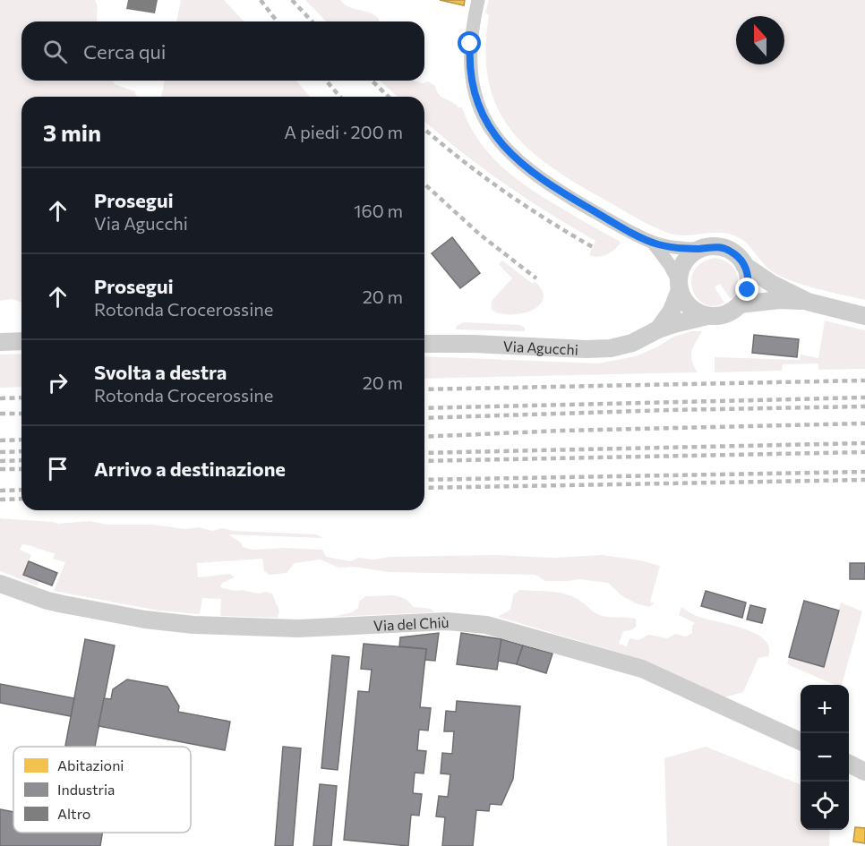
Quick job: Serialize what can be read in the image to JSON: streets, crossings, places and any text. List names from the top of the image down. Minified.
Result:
{"streets":{"street":["Via Agucchi","Via del Chiù"]},"legend":["Abitazioni","Industria","Altro"],"north":"top","page":{"search":"Cerca qui","heading":["3 min","A piedi · 200 m"],"list":[["Prosegui","Via Agucchi","160 m"],["Prosegui","Rotonda Crocerossine","20 m"],["Svolta a destra","Rotonda Crocerossine","20 m"],"Arrivo a destinazione"],"map_buttons":["+","−"]}}
